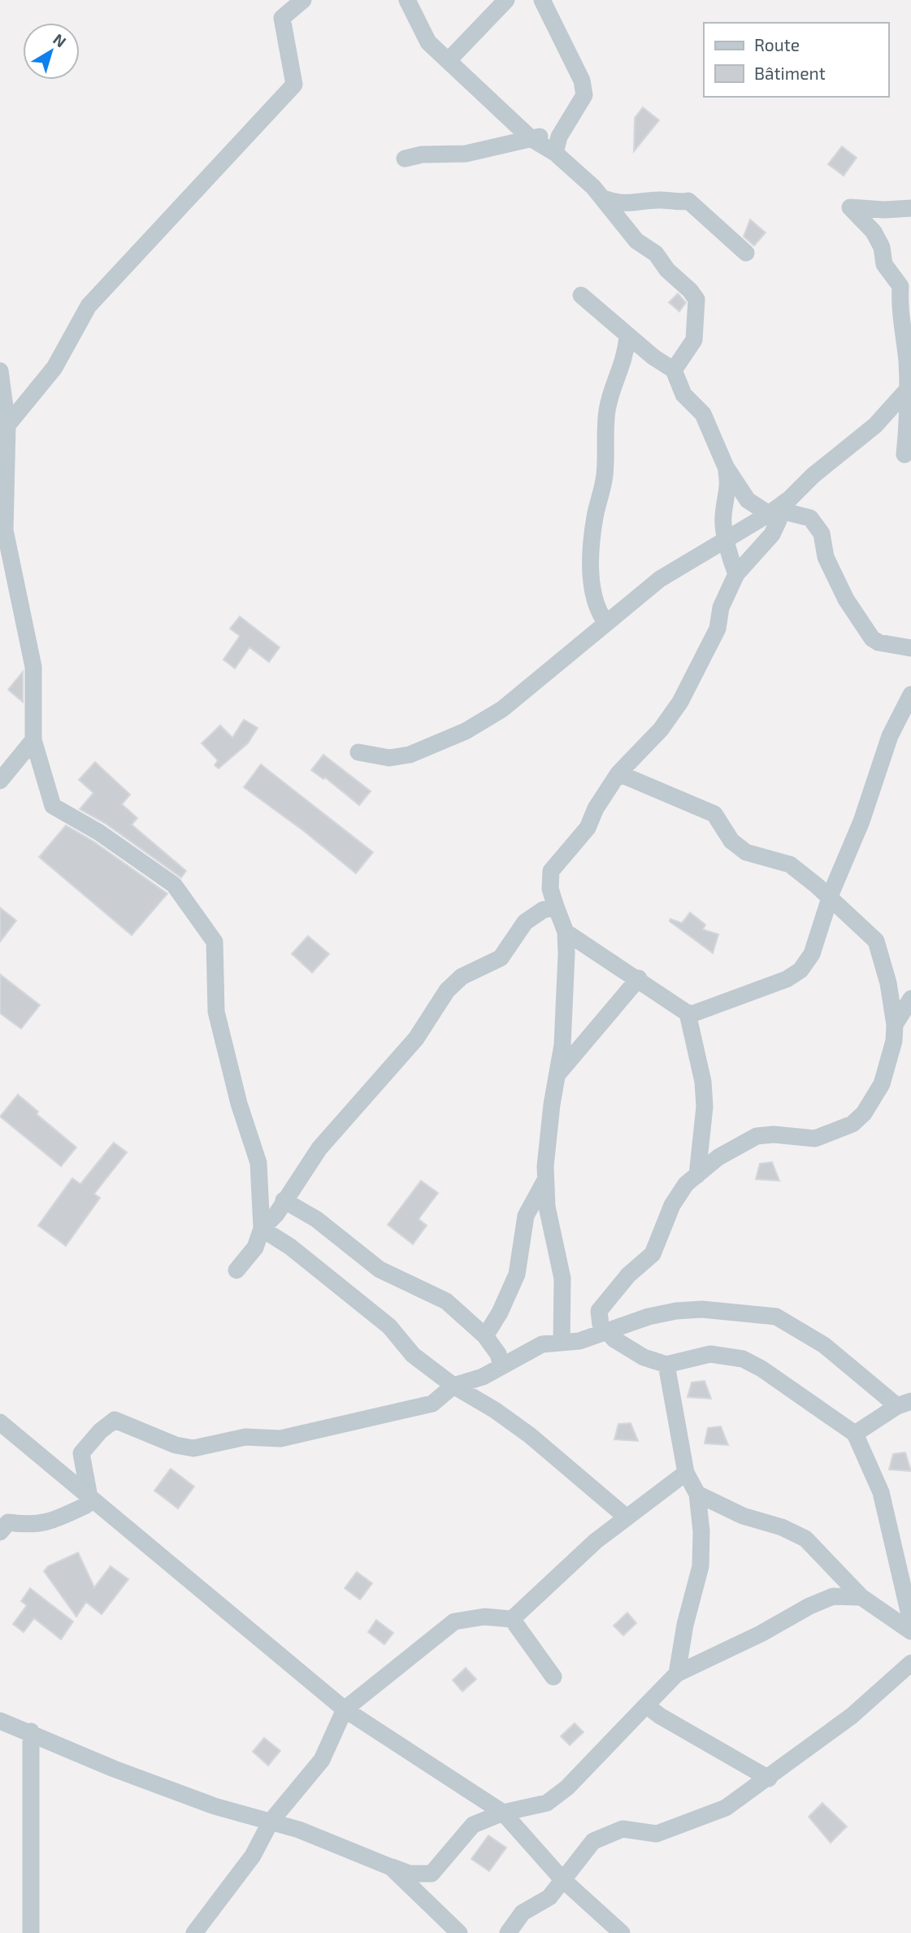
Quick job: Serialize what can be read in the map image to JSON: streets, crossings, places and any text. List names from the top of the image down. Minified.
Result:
{"legend":["Route","Bâtiment"],"north":"top right"}
